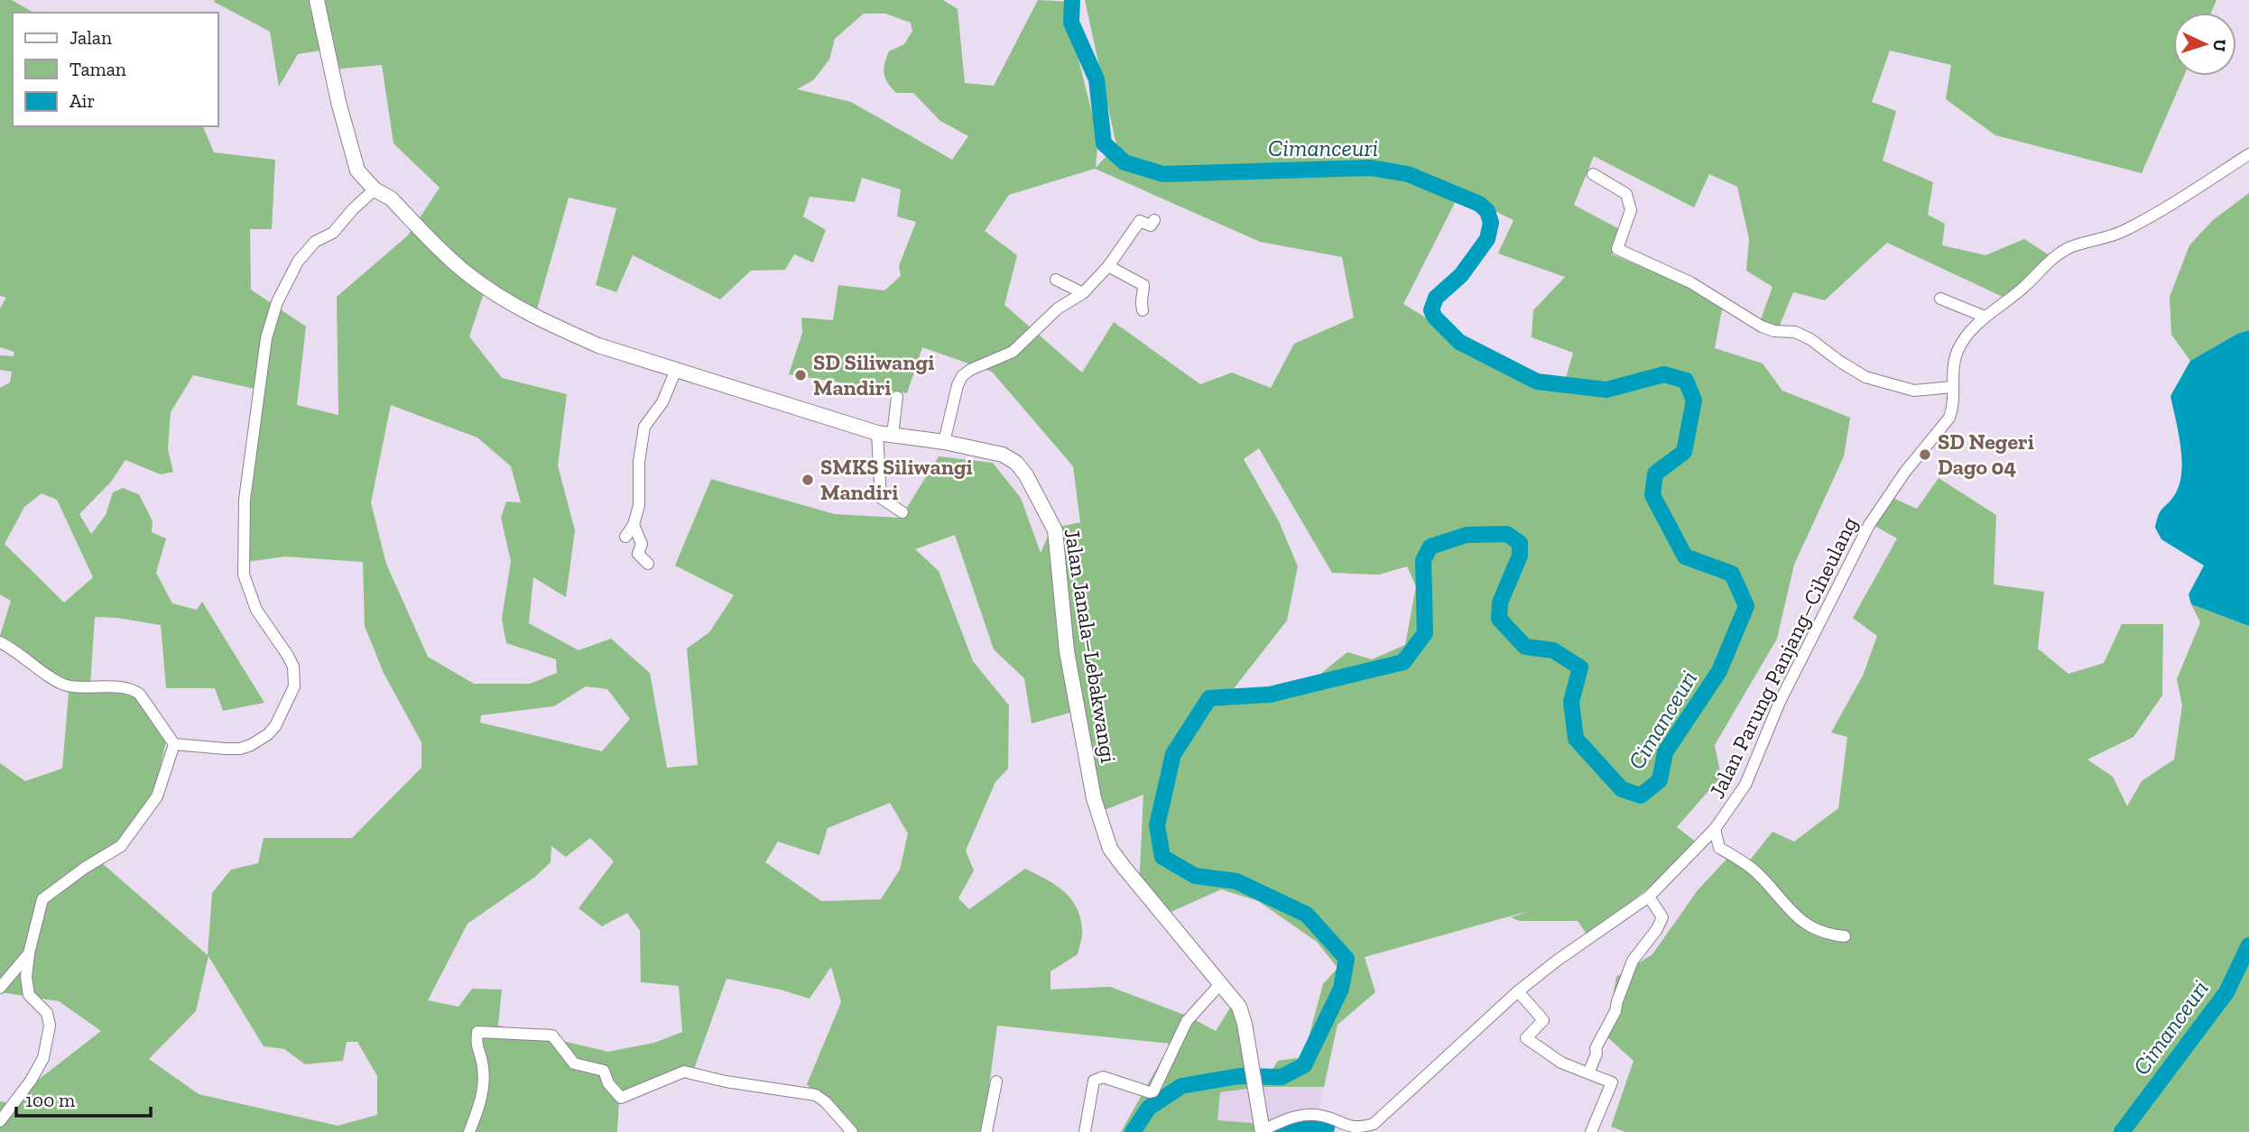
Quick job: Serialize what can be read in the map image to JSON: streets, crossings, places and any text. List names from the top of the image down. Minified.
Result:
{"streets":{"main road":["Jalan Janala–Lebakwangi"],"street":["Jalan Parung Panjang–Ciheulang"]},"crossings":[["Jalan Janala–Lebakwangi","Jalan Parung Panjang–Ciheulang"]],"water":["Cimanceuri"],"places":["SD Siliwangi Mandiri","SD Negeri Dago 04","SMKS Siliwangi Mandiri"],"legend":["Jalan","Taman","Air"],"scale_bar":"100 m","north":"right"}
